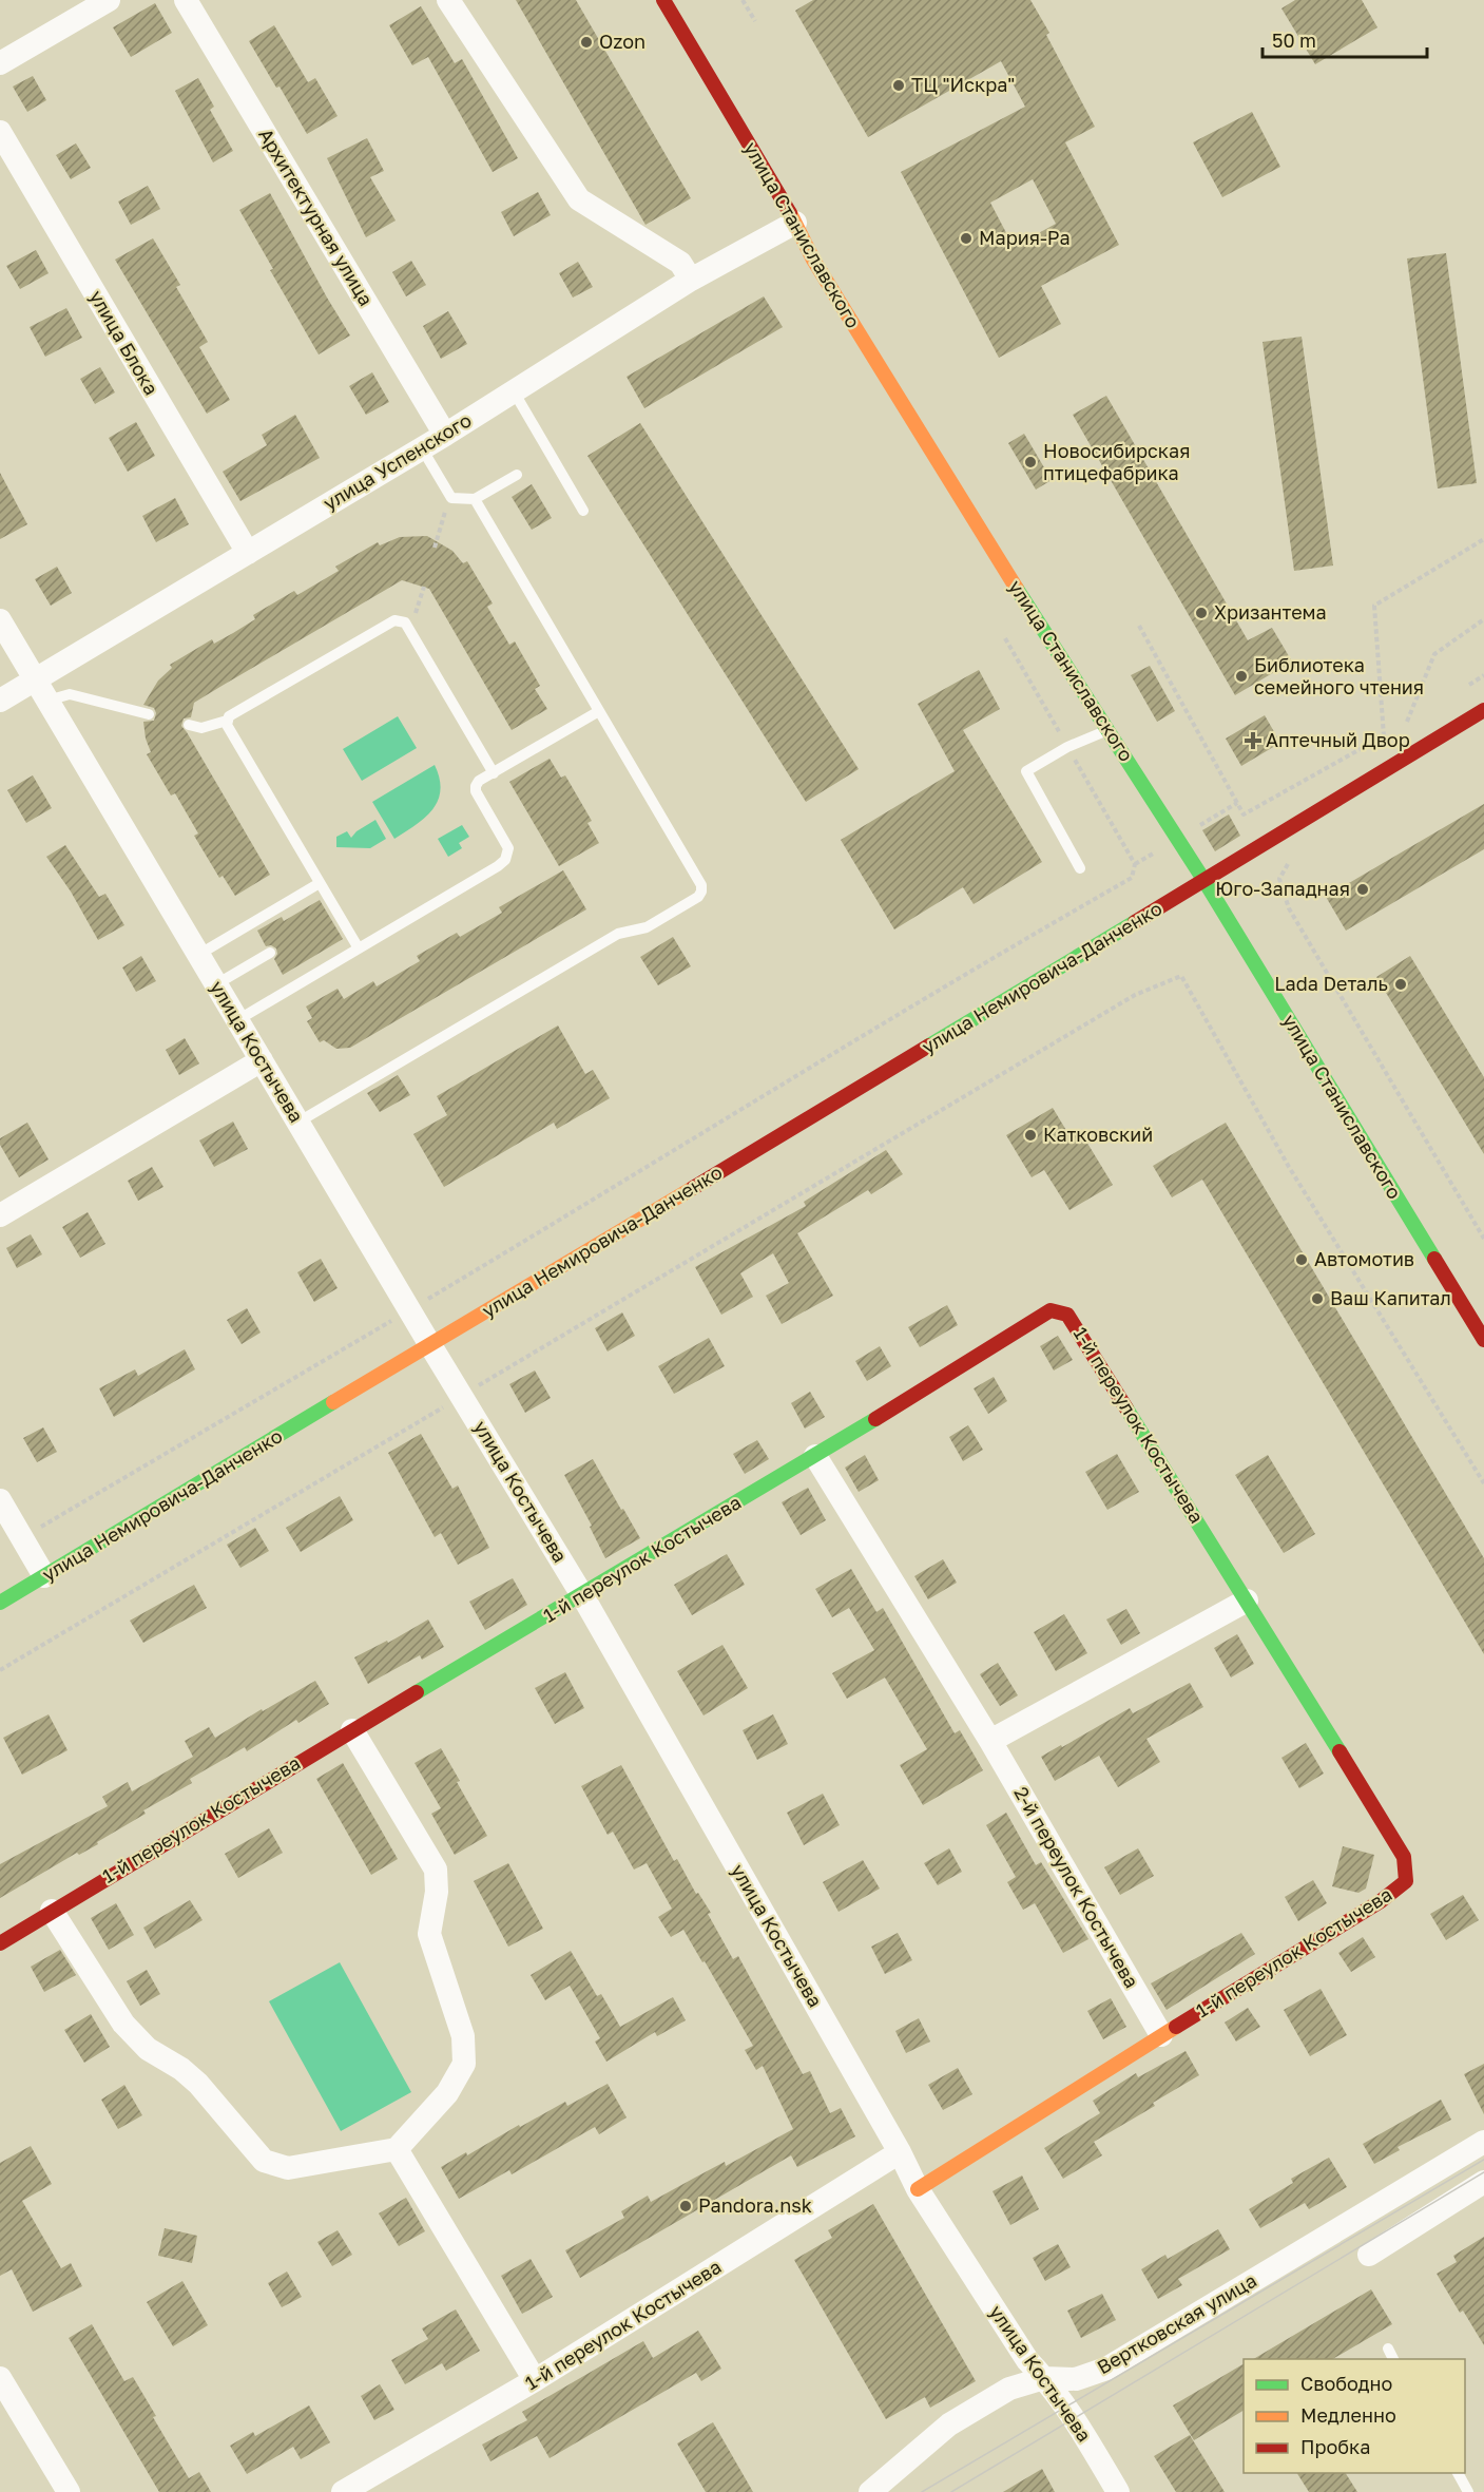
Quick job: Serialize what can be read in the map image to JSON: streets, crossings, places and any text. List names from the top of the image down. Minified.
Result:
{"streets":{"street":["Архитектурная улица","улица Станиславского","улица Блока","улица Успенского","улица Немировича-Данченко","улица Костычева","1-й переулок Костычева","2-й переулок Костычева","Вертковская улица"]},"crossings":[["Архитектурная улица","улица Успенского"],["улица Станиславского","улица Успенского"],["улица Станиславского","улица Немировича-Данченко"],["улица Блока","улица Успенского"],["улица Успенского","улица Костычева"],["улица Немировича-Данченко","улица Костычева"],["улица Костычева","1-й переулок Костычева"],["улица Костычева","Вертковская улица"],["1-й переулок Костычева","2-й переулок Костычева"]],"places":{"other":["Ozon","ТЦ \"Искра\"","Мария-Ра","Новосибирская птицефабрика","Хризантема","Библиотека семейного чтения","Юго-Западная","Lada Dеталь","Катковский","Автомотив","Ваш Капитал","Pandora.nsk"],"health":["Аптечный Двор"]},"legend":["Свободно","Медленно","Пробка"],"scale_bar":"50 m"}
